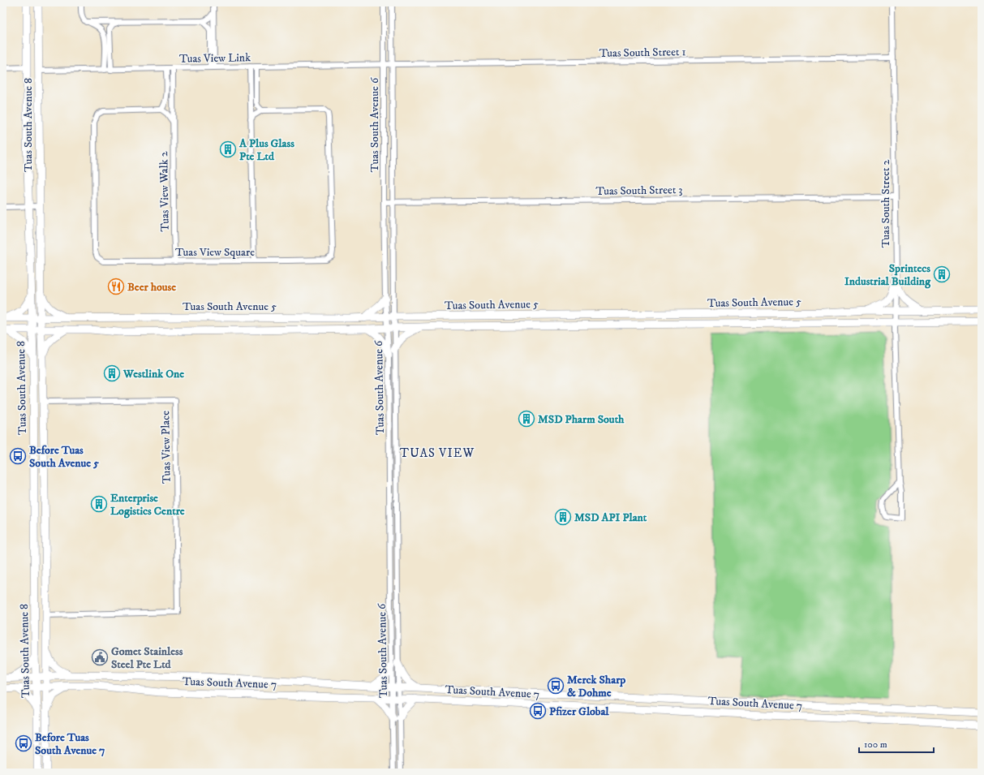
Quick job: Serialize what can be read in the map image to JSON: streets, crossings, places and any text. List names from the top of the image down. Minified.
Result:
{"streets":{"street":["Tuas South Street 1","Tuas View Link","Tuas South Avenue 8","Tuas South Avenue 6","Tuas South Street 3","Tuas View Walk 2","Tuas South Street 2","Tuas View Square","Tuas South Avenue 5","Tuas View Place","Tuas South Avenue 7"]},"crossings":[["Tuas South Street 1","Tuas View Link"],["Tuas South Street 1","Tuas South Avenue 6"],["Tuas South Street 1","Tuas South Street 2"],["Tuas View Link","Tuas South Avenue 8"],["Tuas View Link","Tuas South Avenue 6"],["Tuas View Link","Tuas View Walk 2"],["Tuas South Avenue 8","Tuas South Avenue 5"],["Tuas South Avenue 8","Tuas View Place"],["Tuas South Avenue 8","Tuas South Avenue 7"],["Tuas South Avenue 6","Tuas South Street 3"],["Tuas South Avenue 6","Tuas South Avenue 5"],["Tuas South Avenue 6","Tuas South Avenue 7"],["Tuas South Street 3","Tuas South Street 2"],["Tuas View Walk 2","Tuas View Square"],["Tuas South Street 2","Tuas South Avenue 5"]],"districts":["TUAS VIEW"],"places":{"building":["A Plus Glass Pte Ltd","Sprintecs Industrial Building","Westlink One","MSD Pharm South","Enterprise Logistics Centre","MSD API Plant"],"restaurant":["Beer house"],"bus stop":["Before Tuas South Avenue 5","Merck Sharp & Dohme","Pfizer Global","Before Tuas South Avenue 7"],"public building":["Gomet Stainless Steel Pte Ltd"]},"scale_bar":"100 m"}
